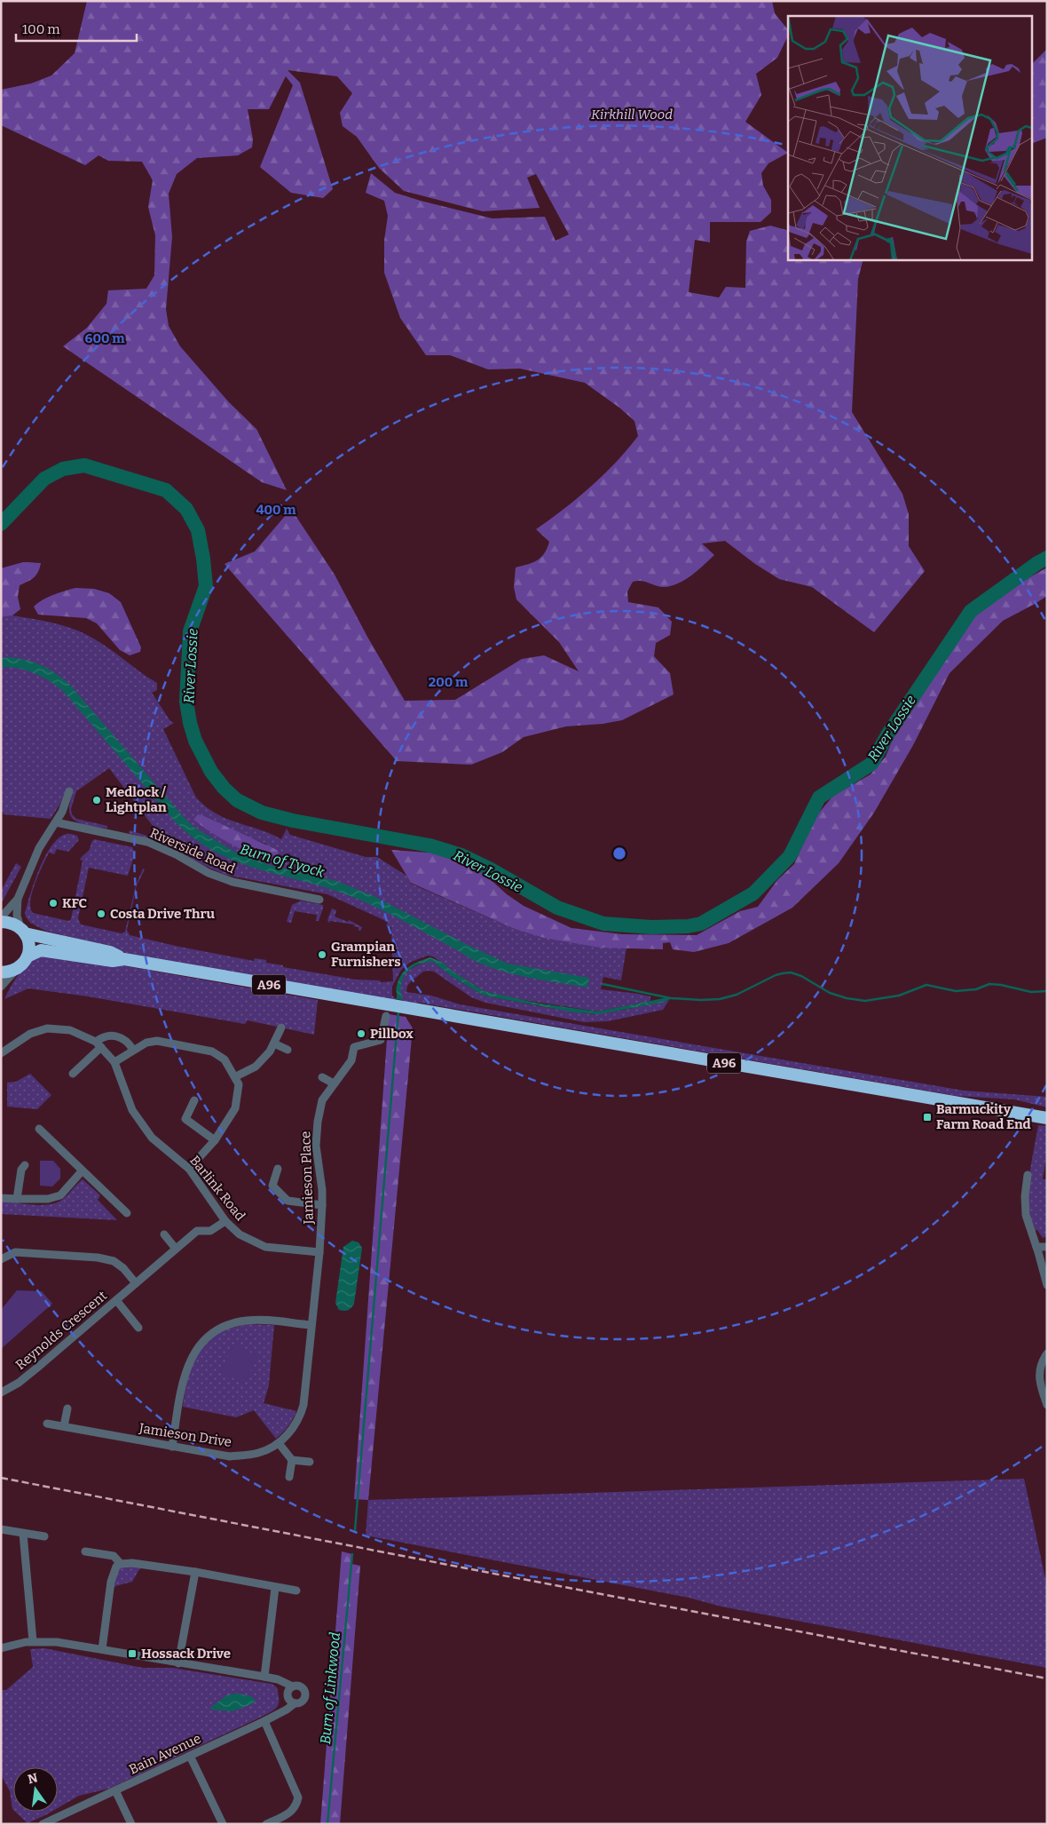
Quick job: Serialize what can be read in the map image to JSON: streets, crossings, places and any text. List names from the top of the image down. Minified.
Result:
{"streets":{"highway":["A96"],"street":["Riverside Road","Jamieson Place","Barlink Road","Reynolds Crescent","Jamieson Drive","Bain Avenue"]},"crossings":[["A96","Jamieson Place"],["Jamieson Place","Barlink Road"],["Jamieson Place","Jamieson Drive"],["Barlink Road","Reynolds Crescent"],["Barlink Road","Jamieson Drive"]],"water":["River Lossie","Burn of Tyock","Burn of Linkwood"],"parks":["Kirkhill Wood"],"places":{"other":["Medlock / Lightplan","KFC","Costa Drive Thru","Grampian Furnishers","Pillbox"],"transit":["Barmuckity Farm Road End","Hossack Drive"]},"scale_bar":"100 m","north":"top","rings":["600 m","400 m","200 m"]}
